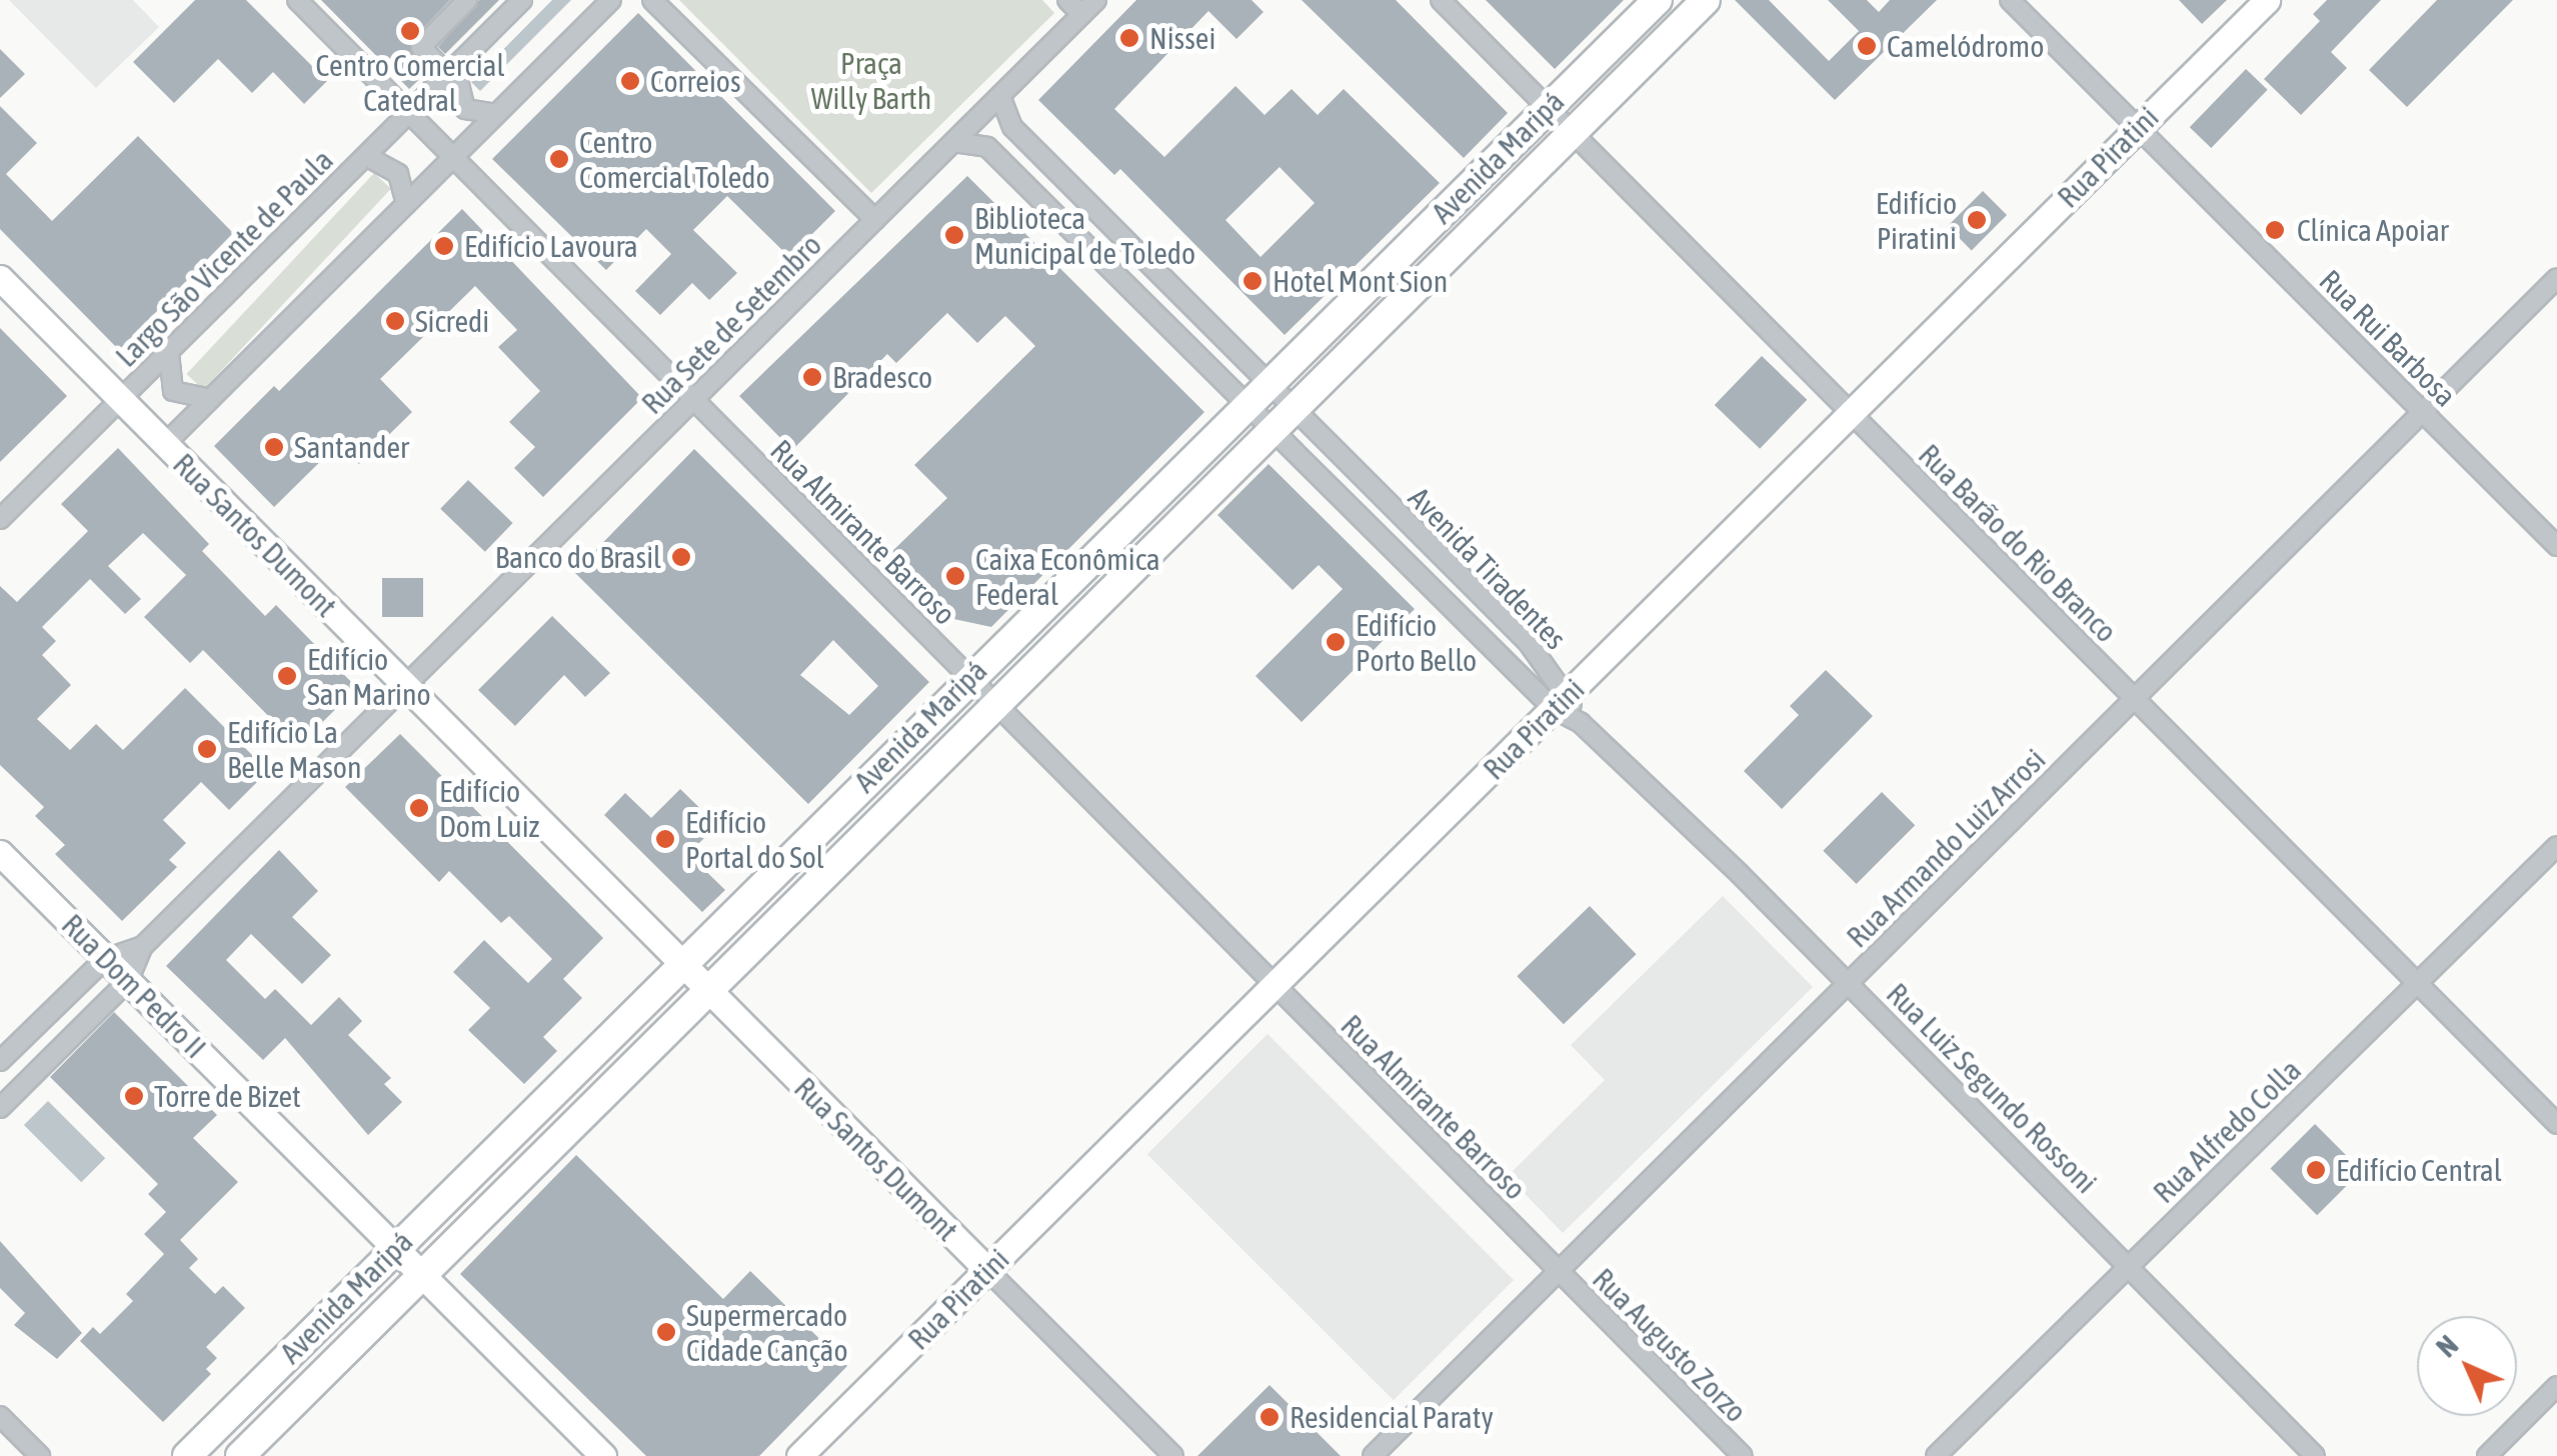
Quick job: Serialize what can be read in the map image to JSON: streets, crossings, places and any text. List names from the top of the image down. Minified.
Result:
{"streets":{"main road":["Avenida Maripá"],"street":["Rua Piratini","Largo São Vicente de Paula","Rua Sete de Setembro","Rua Rui Barbosa","Rua Almirante Barroso","Rua Santos Dumont","Rua Barão do Rio Branco","Avenida Tiradentes","Rua Armando Luiz Arrosi","Rua Dom Pedro II","Rua Luiz Segundo Rossoni","Rua Alfredo Colla","Rua Augusto Zorzo"]},"crossings":[["Avenida Maripá","Rua Almirante Barroso"],["Avenida Maripá","Rua Santos Dumont"],["Avenida Maripá","Rua Barão do Rio Branco"],["Avenida Maripá","Avenida Tiradentes"],["Avenida Maripá","Rua Dom Pedro II"],["Rua Piratini","Rua Rui Barbosa"],["Rua Piratini","Rua Almirante Barroso"],["Rua Piratini","Rua Santos Dumont"],["Rua Piratini","Rua Barão do Rio Branco"],["Rua Piratini","Avenida Tiradentes"],["Largo São Vicente de Paula","Rua Almirante Barroso"],["Largo São Vicente de Paula","Rua Santos Dumont"],["Rua Sete de Setembro","Rua Almirante Barroso"],["Rua Sete de Setembro","Rua Santos Dumont"],["Rua Sete de Setembro","Avenida Tiradentes"],["Rua Rui Barbosa","Rua Armando Luiz Arrosi"],["Rua Almirante Barroso","Rua Armando Luiz Arrosi"],["Rua Almirante Barroso","Rua Augusto Zorzo"],["Rua Barão do Rio Branco","Rua Armando Luiz Arrosi"],["Rua Barão do Rio Branco","Rua Alfredo Colla"],["Avenida Tiradentes","Rua Luiz Segundo Rossoni"],["Rua Armando Luiz Arrosi","Rua Luiz Segundo Rossoni"],["Rua Armando Luiz Arrosi","Rua Augusto Zorzo"],["Rua Luiz Segundo Rossoni","Rua Alfredo Colla"]],"parks":["Praça Willy Barth"],"places":["Centro Comercial Catedral","Nissei","Camelódromo","Correios","Centro Comercial Toledo","Edifício Piratini","Clínica Apoiar","Biblioteca Municipal de Toledo","Edifício Lavoura","Hotel Mont Sion","Sicredi","Bradesco","Santander","Banco do Brasil","Caixa Econômica Federal","Edifício Porto Bello","Edifício San Marino","Edifício La Belle Mason","Edifício Dom Luiz","Edifício Portal do Sol","Torre de Bizet","Edifício Central","Supermercado Cidade Canção","Residencial Paraty"],"north":"top left"}
